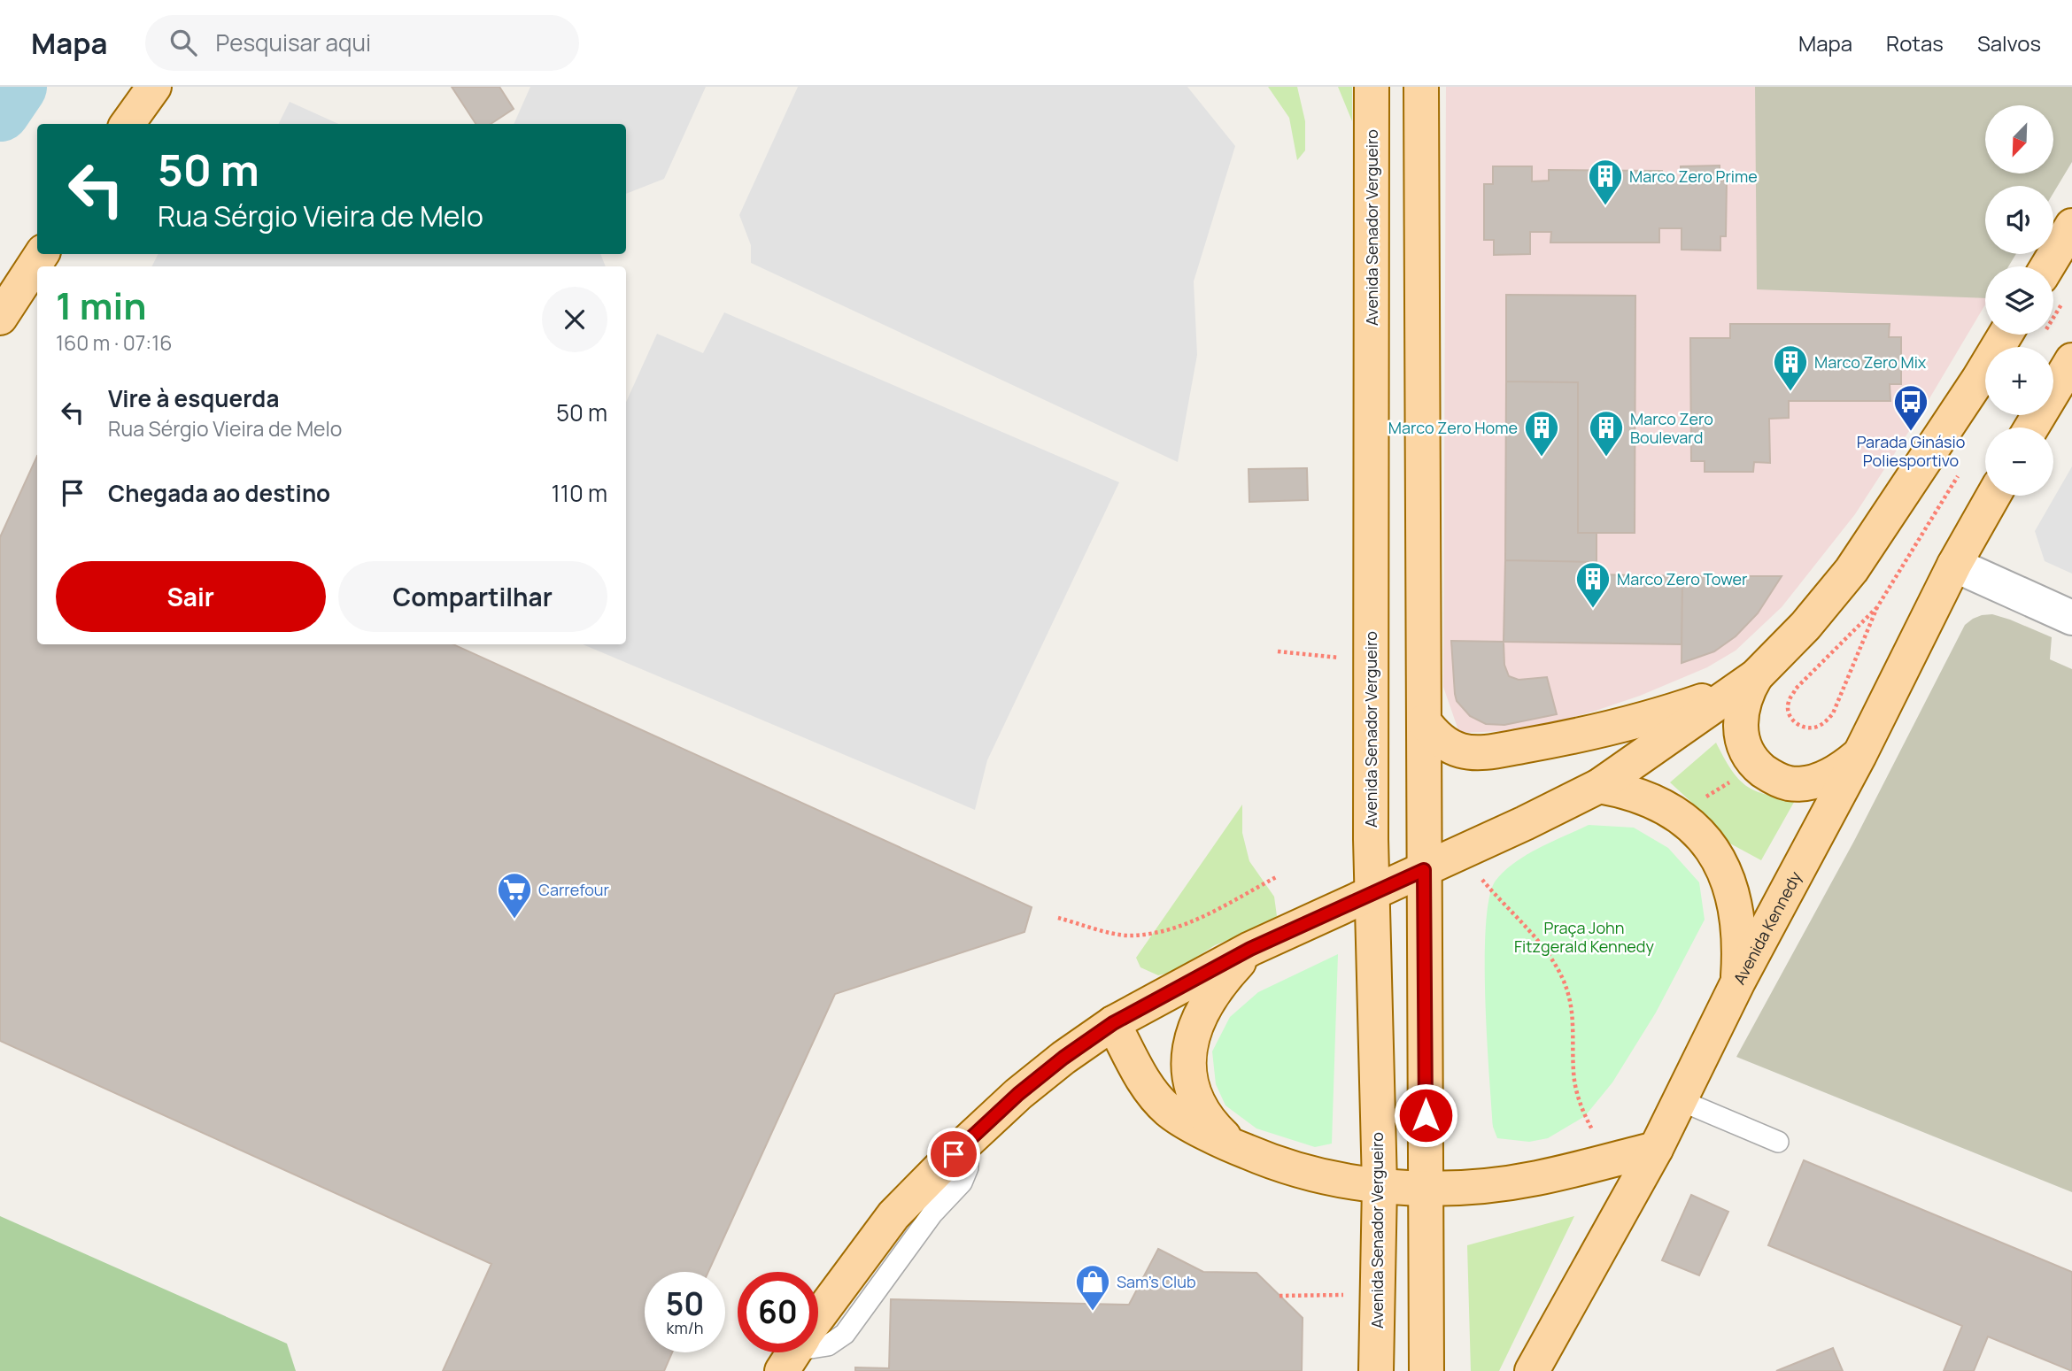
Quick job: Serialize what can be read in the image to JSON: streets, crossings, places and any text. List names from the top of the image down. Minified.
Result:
{"streets":{"main road":["Avenida Senador Vergueiro","Avenida Kennedy"]},"parks":["Praça John Fitzgerald Kennedy"],"places":{"building":["Marco Zero Prime","Marco Zero Mix","Marco Zero Home","Marco Zero Boulevard","Marco Zero Tower"],"bus stop":["Parada Ginásio Poliesportivo"],"supermarket":["Carrefour"],"shop":["Sam's Club"]},"north":"bottom left","page":{"header":"Mapa","search":"Pesquisar aqui","nav":["Mapa","Rotas","Salvos"],"map_buttons":["+","−"],"turn":["50 m","Rua Sérgio Vieira de Melo"],"heading":["1 min","160 m · 07:16"],"list":[{"name":"Vire à esquerda","note":"Rua Sérgio Vieira de Melo","value":"50 m"},{"name":"Chegada ao destino","value":"110 m"}],"buttons":["Sair","Compartilhar"],"speed":"50 km/h","limit":"60"}}
